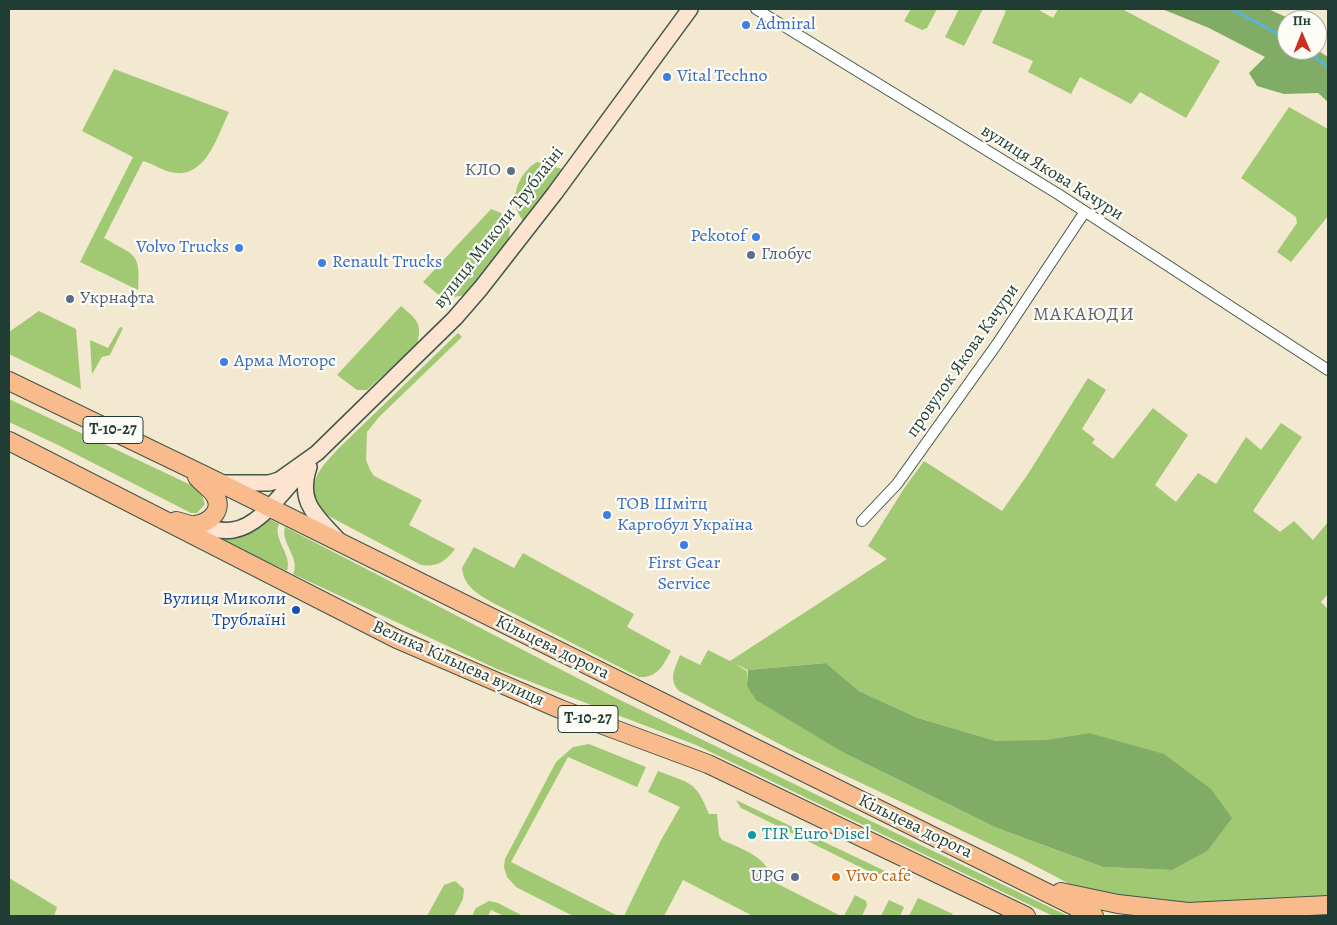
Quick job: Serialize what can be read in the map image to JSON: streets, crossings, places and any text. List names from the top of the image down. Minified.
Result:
{"streets":{"highway":["Т-10-27","Кільцева дорога","Велика Кільцева вулиця"],"main road":["вулиця Миколи Трублаїні"],"street":["вулиця Якова Качури","провулок Якова Качури"]},"crossings":[["вулиця Якова Качури","провулок Якова Качури"],["вулиця Миколи Трублаїні","Кільцева дорога"]],"districts":["МАКАЮДИ"],"places":["Admiral","Vital Techno","КЛО","Pekotof","Volvo Trucks","Глобус","Renault Trucks","Укрнафта","Арма Моторс","ТОВ Шмітц Каргобул Україна","First Gear Service","Вулиця Миколи Трублаїні","TIR Euro Disel","UPG","Vivo cafe"],"north":"top"}
